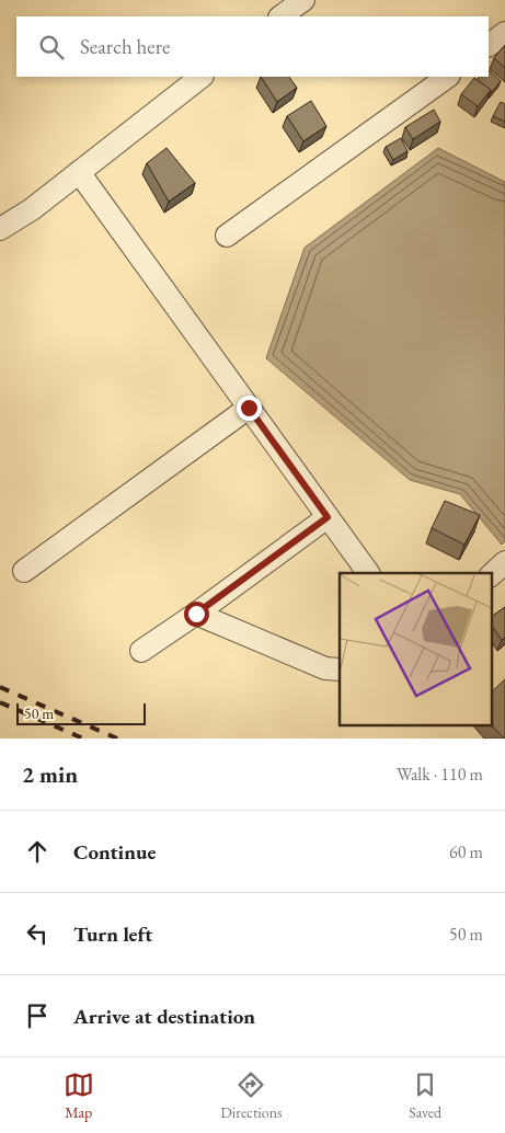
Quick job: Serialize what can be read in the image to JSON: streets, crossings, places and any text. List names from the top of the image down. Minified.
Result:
{"scale_bar":"50 m","page":{"search":"Search here","scale":"50 m","heading":["2 min","Walk · 110 m"],"list":[["Continue","60 m"],["Turn left","50 m"],"Arrive at destination"],"nav":["Map","Directions","Saved"]}}
